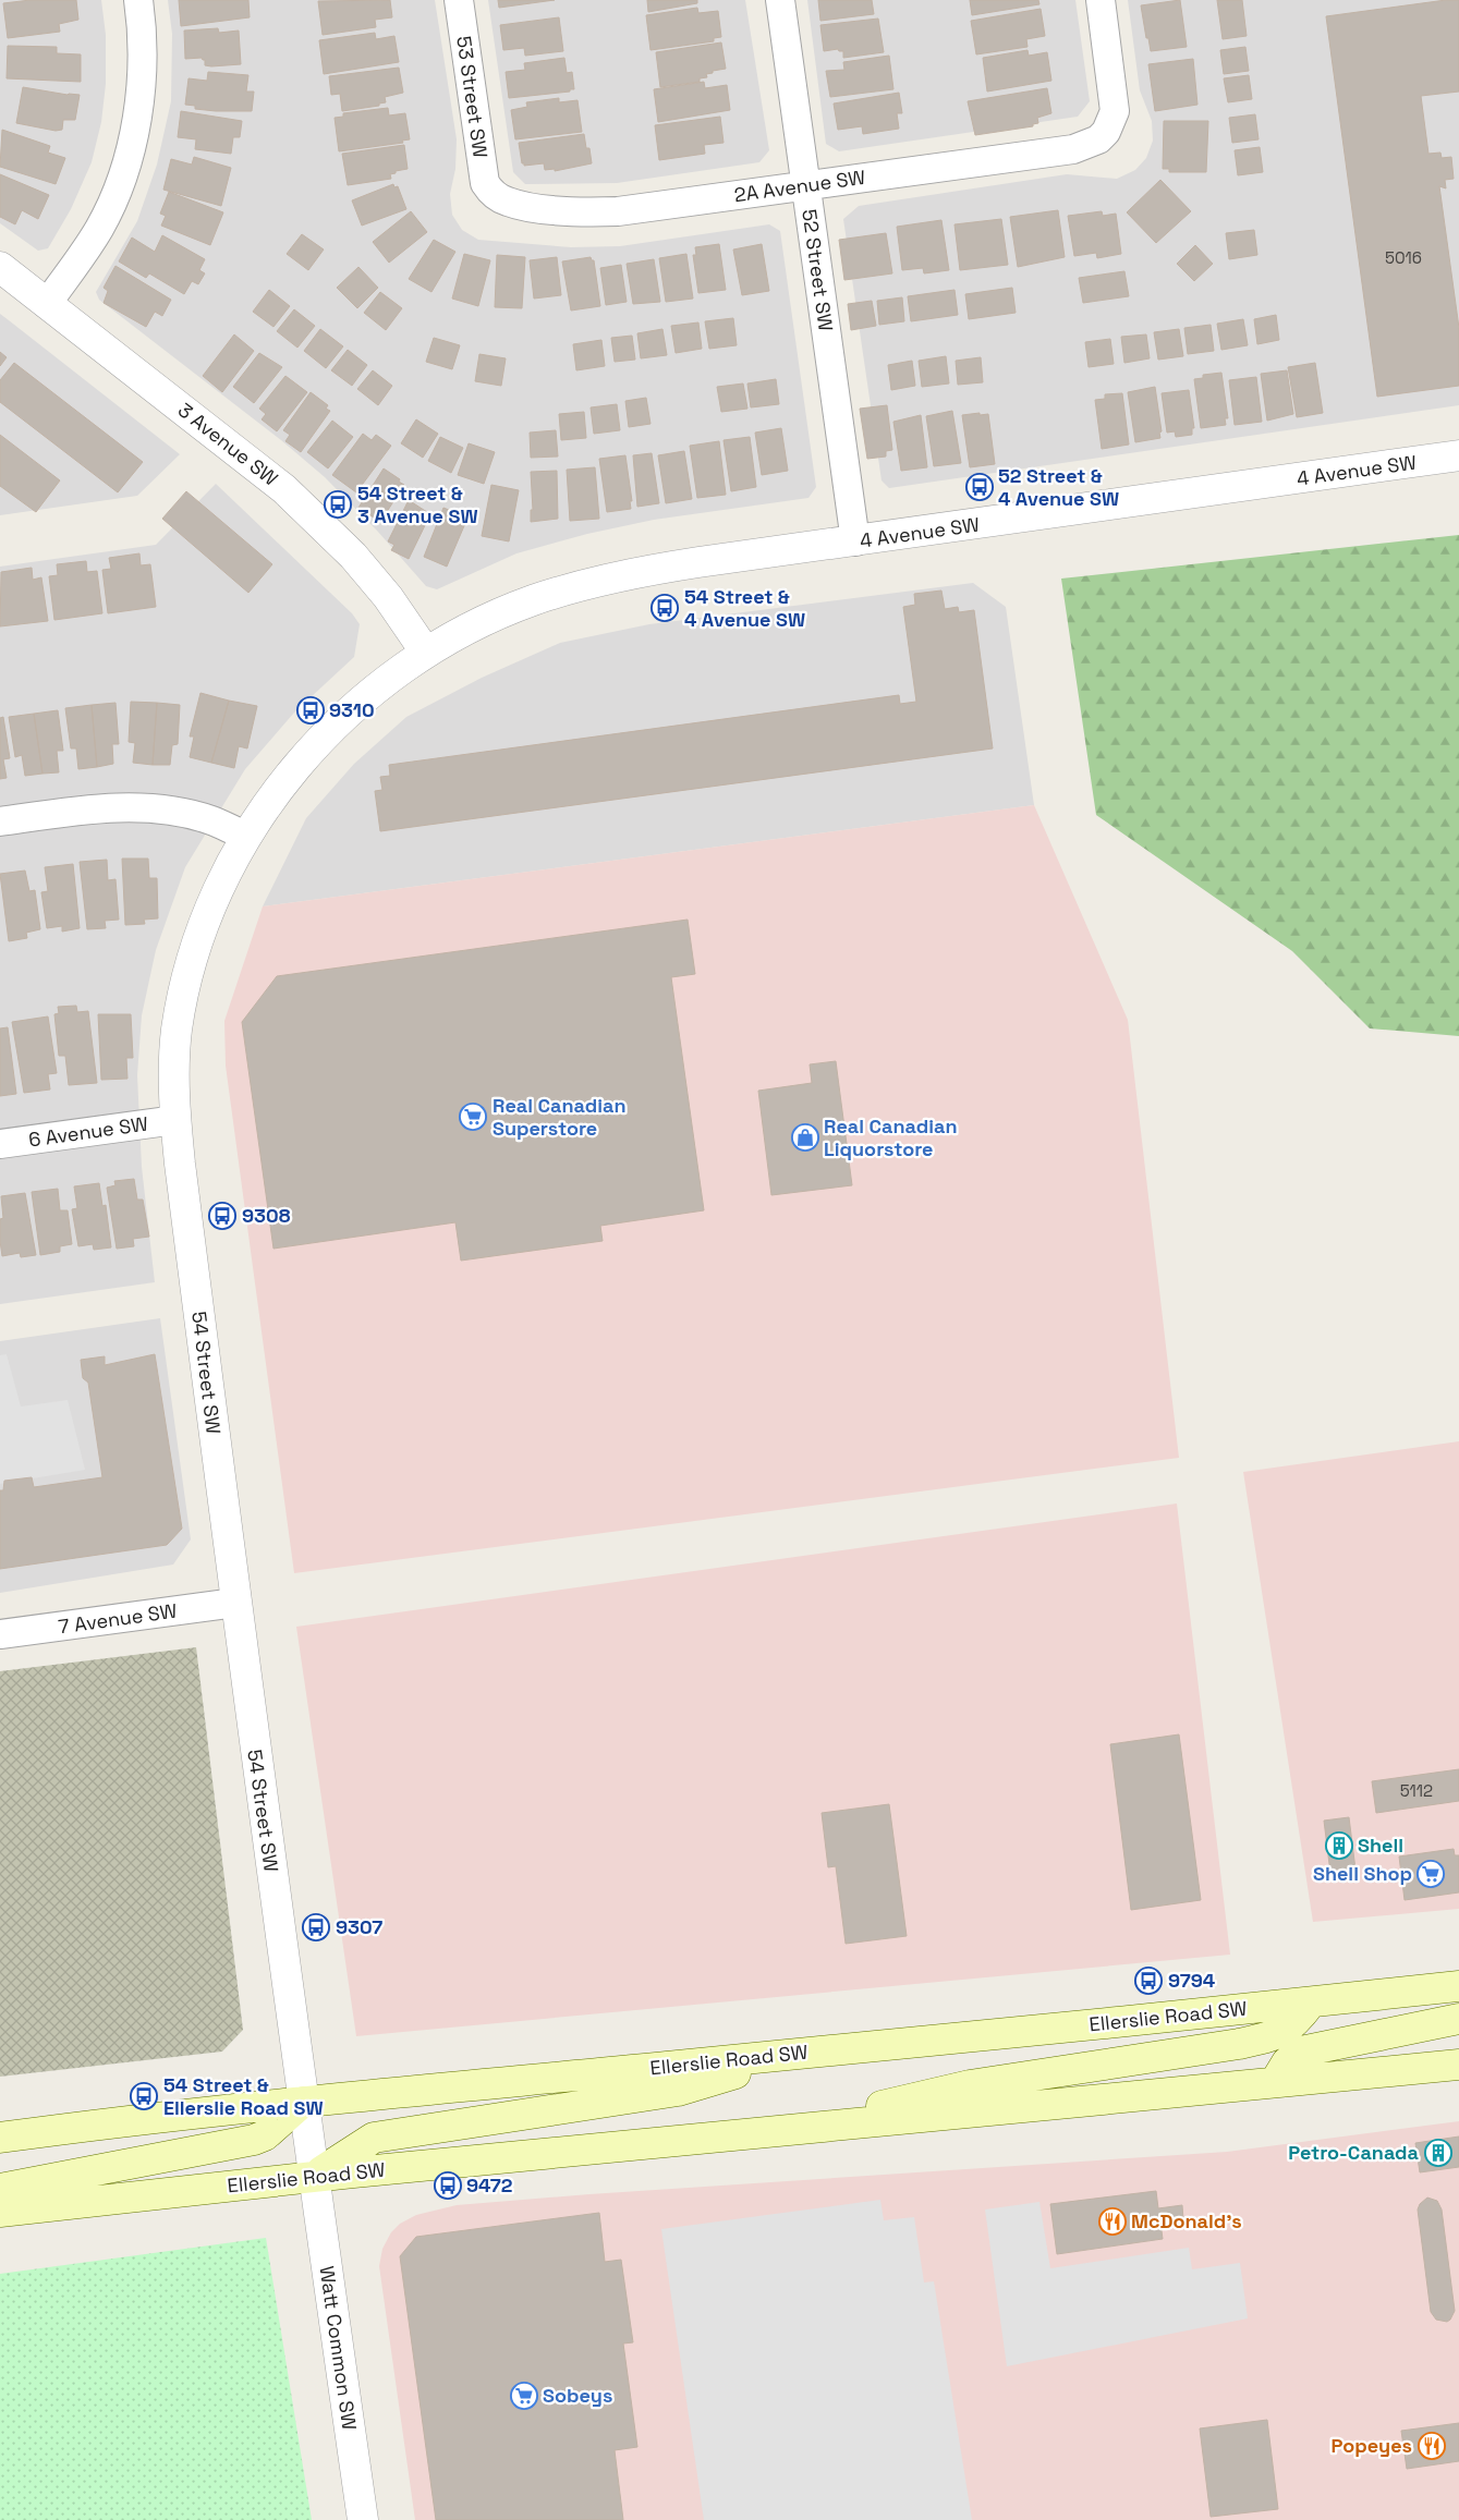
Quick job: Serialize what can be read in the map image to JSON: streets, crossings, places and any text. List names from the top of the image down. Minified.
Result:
{"streets":{"main road":["Ellerslie Road SW"],"street":["53 Street SW","2A Avenue SW","52 Street SW","3 Avenue SW","4 Avenue SW","6 Avenue SW","54 Street SW","7 Avenue SW","Watt Common SW"]},"crossings":[["53 Street SW","2A Avenue SW"],["2A Avenue SW","52 Street SW"],["52 Street SW","4 Avenue SW"],["3 Avenue SW","4 Avenue SW"],["3 Avenue SW","54 Street SW"],["4 Avenue SW","54 Street SW"],["6 Avenue SW","54 Street SW"],["54 Street SW","7 Avenue SW"],["54 Street SW","Ellerslie Road SW"],["54 Street SW","Watt Common SW"],["Ellerslie Road SW","Watt Common SW"]],"places":{"bus stop":["52 Street & 4 Avenue SW","54 Street & 3 Avenue SW","54 Street & 4 Avenue SW","9310","9308","9307","9794","54 Street & Ellerslie Road SW","9472"],"supermarket":["Real Canadian Superstore","Shell Shop","Sobeys"],"shop":["Real Canadian Liquorstore"],"building":["Shell","Petro-Canada"],"restaurant":["McDonald's","Popeyes"]},"house_numbers":["5016","5112"]}
